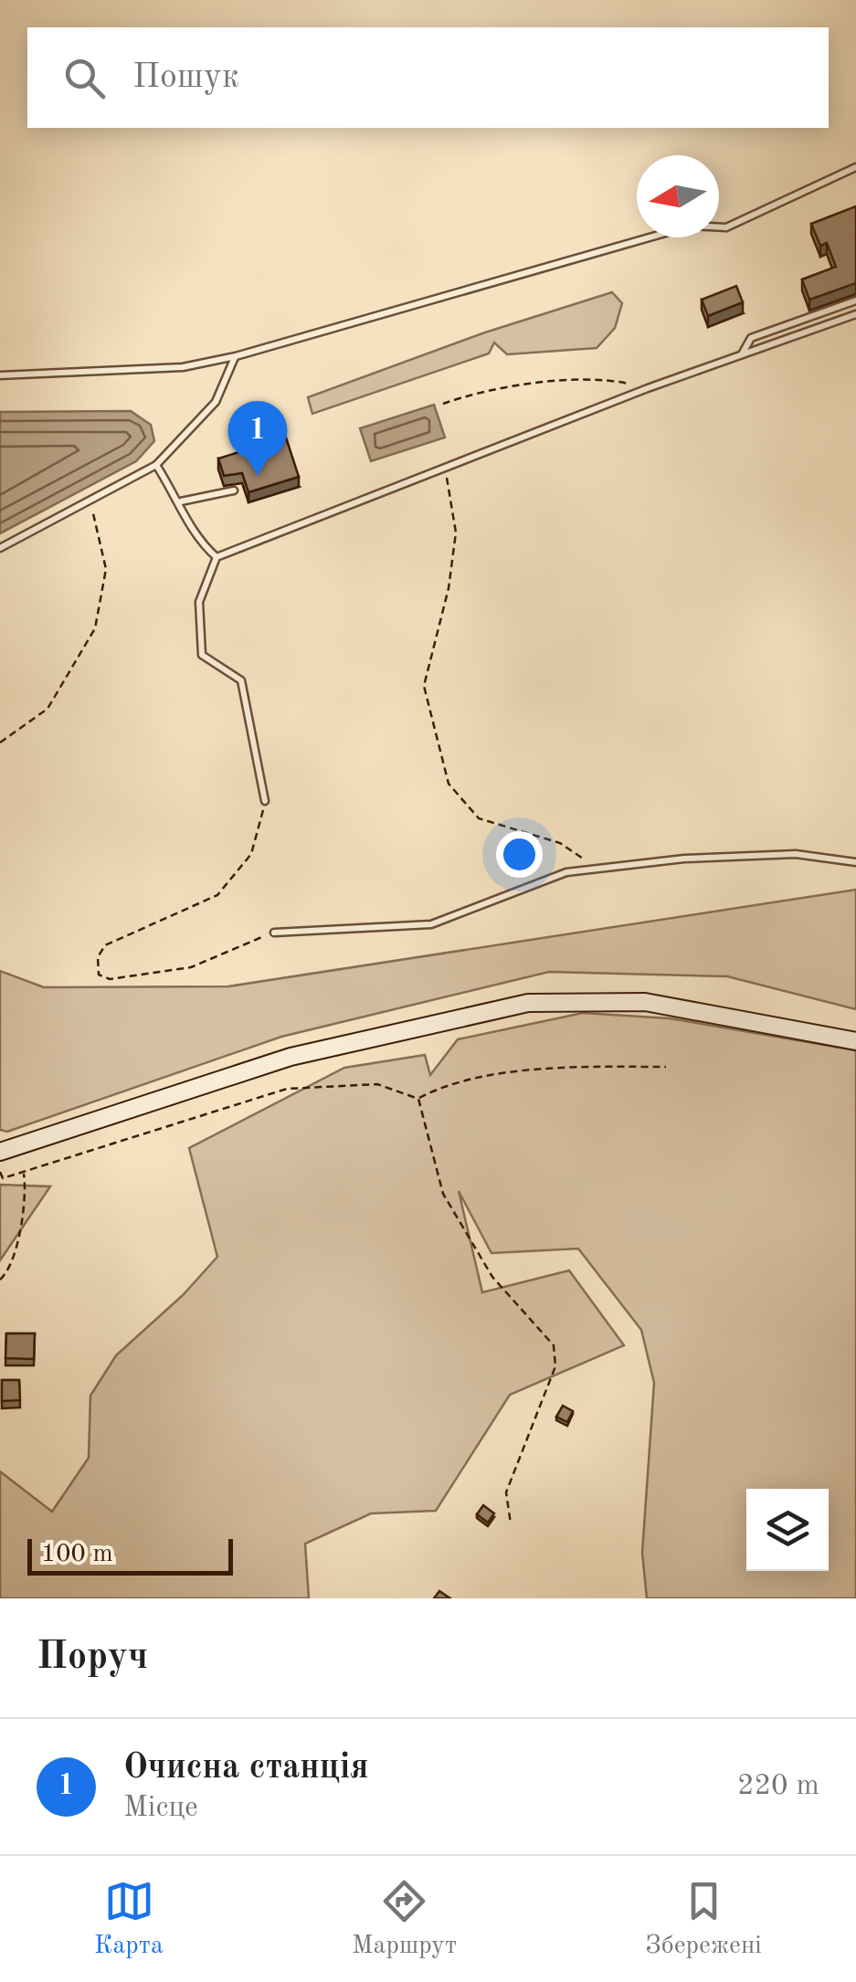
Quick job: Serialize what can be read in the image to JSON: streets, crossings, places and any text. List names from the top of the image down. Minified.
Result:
{"scale_bar":"100 m","north":"left","page":{"search":"Пошук","pins":"1","scale":"100 m","heading":"Поруч","list":[{"mark":"1","name":"Очисна станція","note":"Місце","value":"220 m"}],"nav":["Карта","Маршрут","Збережені"]}}
